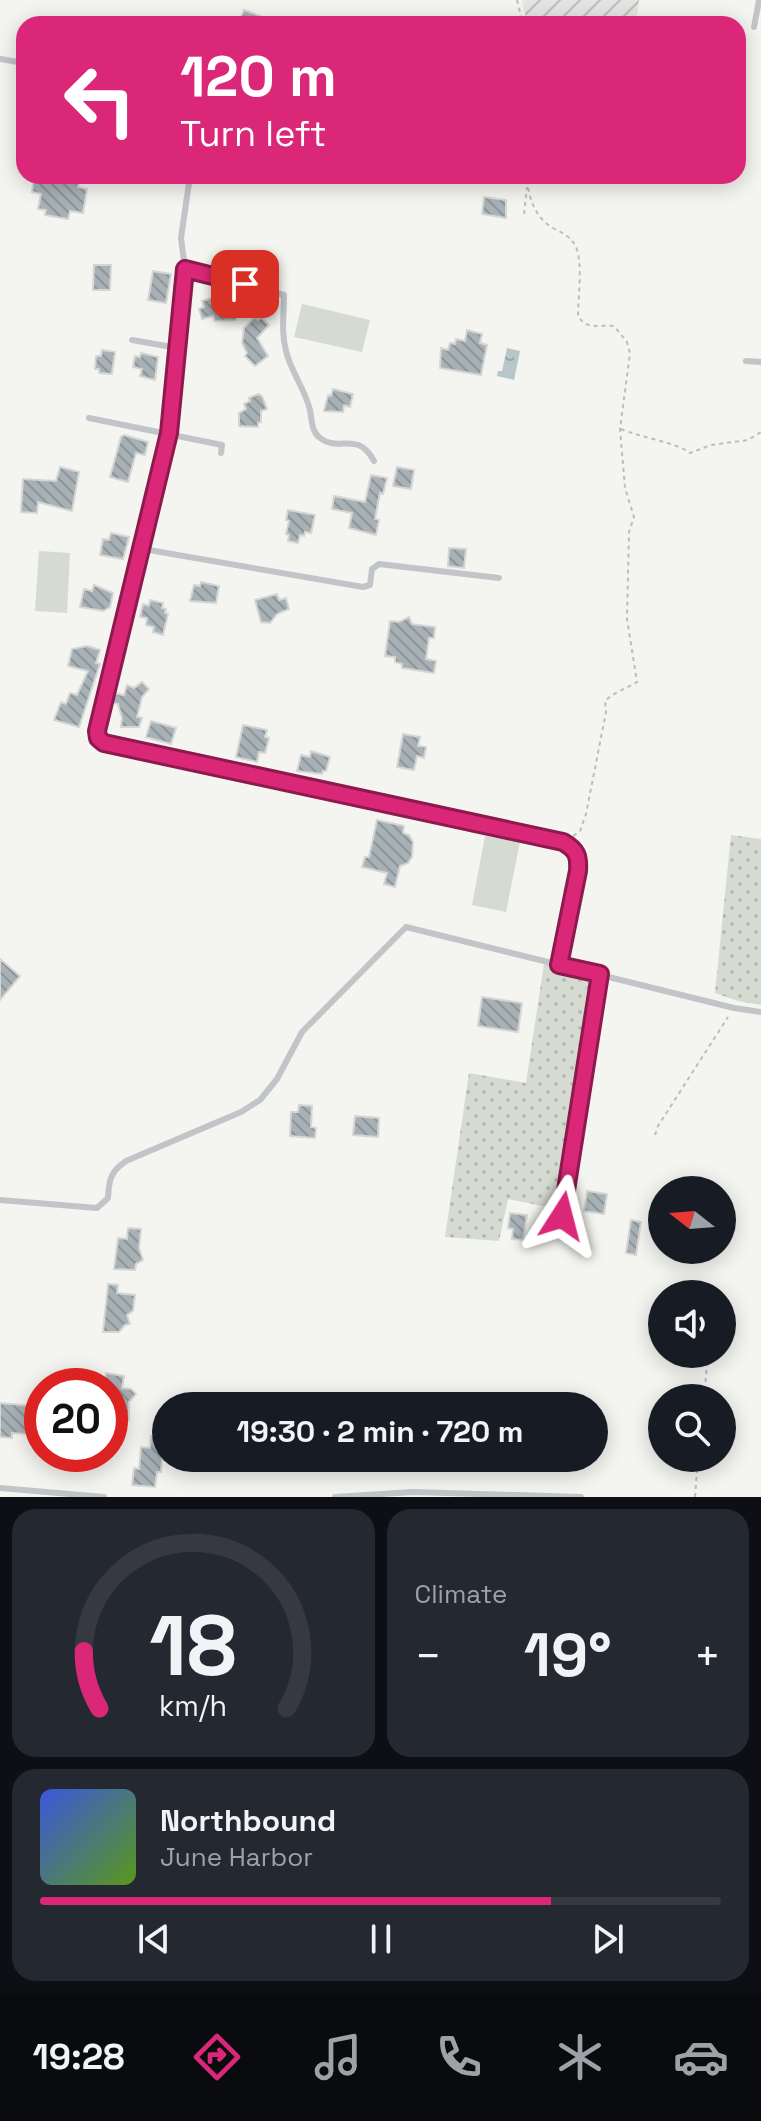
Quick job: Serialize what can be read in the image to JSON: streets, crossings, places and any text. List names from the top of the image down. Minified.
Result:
{"north":"left","page":{"turn":["120 m","Turn left"],"limit":"20","trip":"19:30 · 2 min · 720 m","tile":"Climate","heat":["−","19°","+"],"song":["Northbound","June Harbor"],"tabs":"19:28","gauge":["18","km/h"]}}
